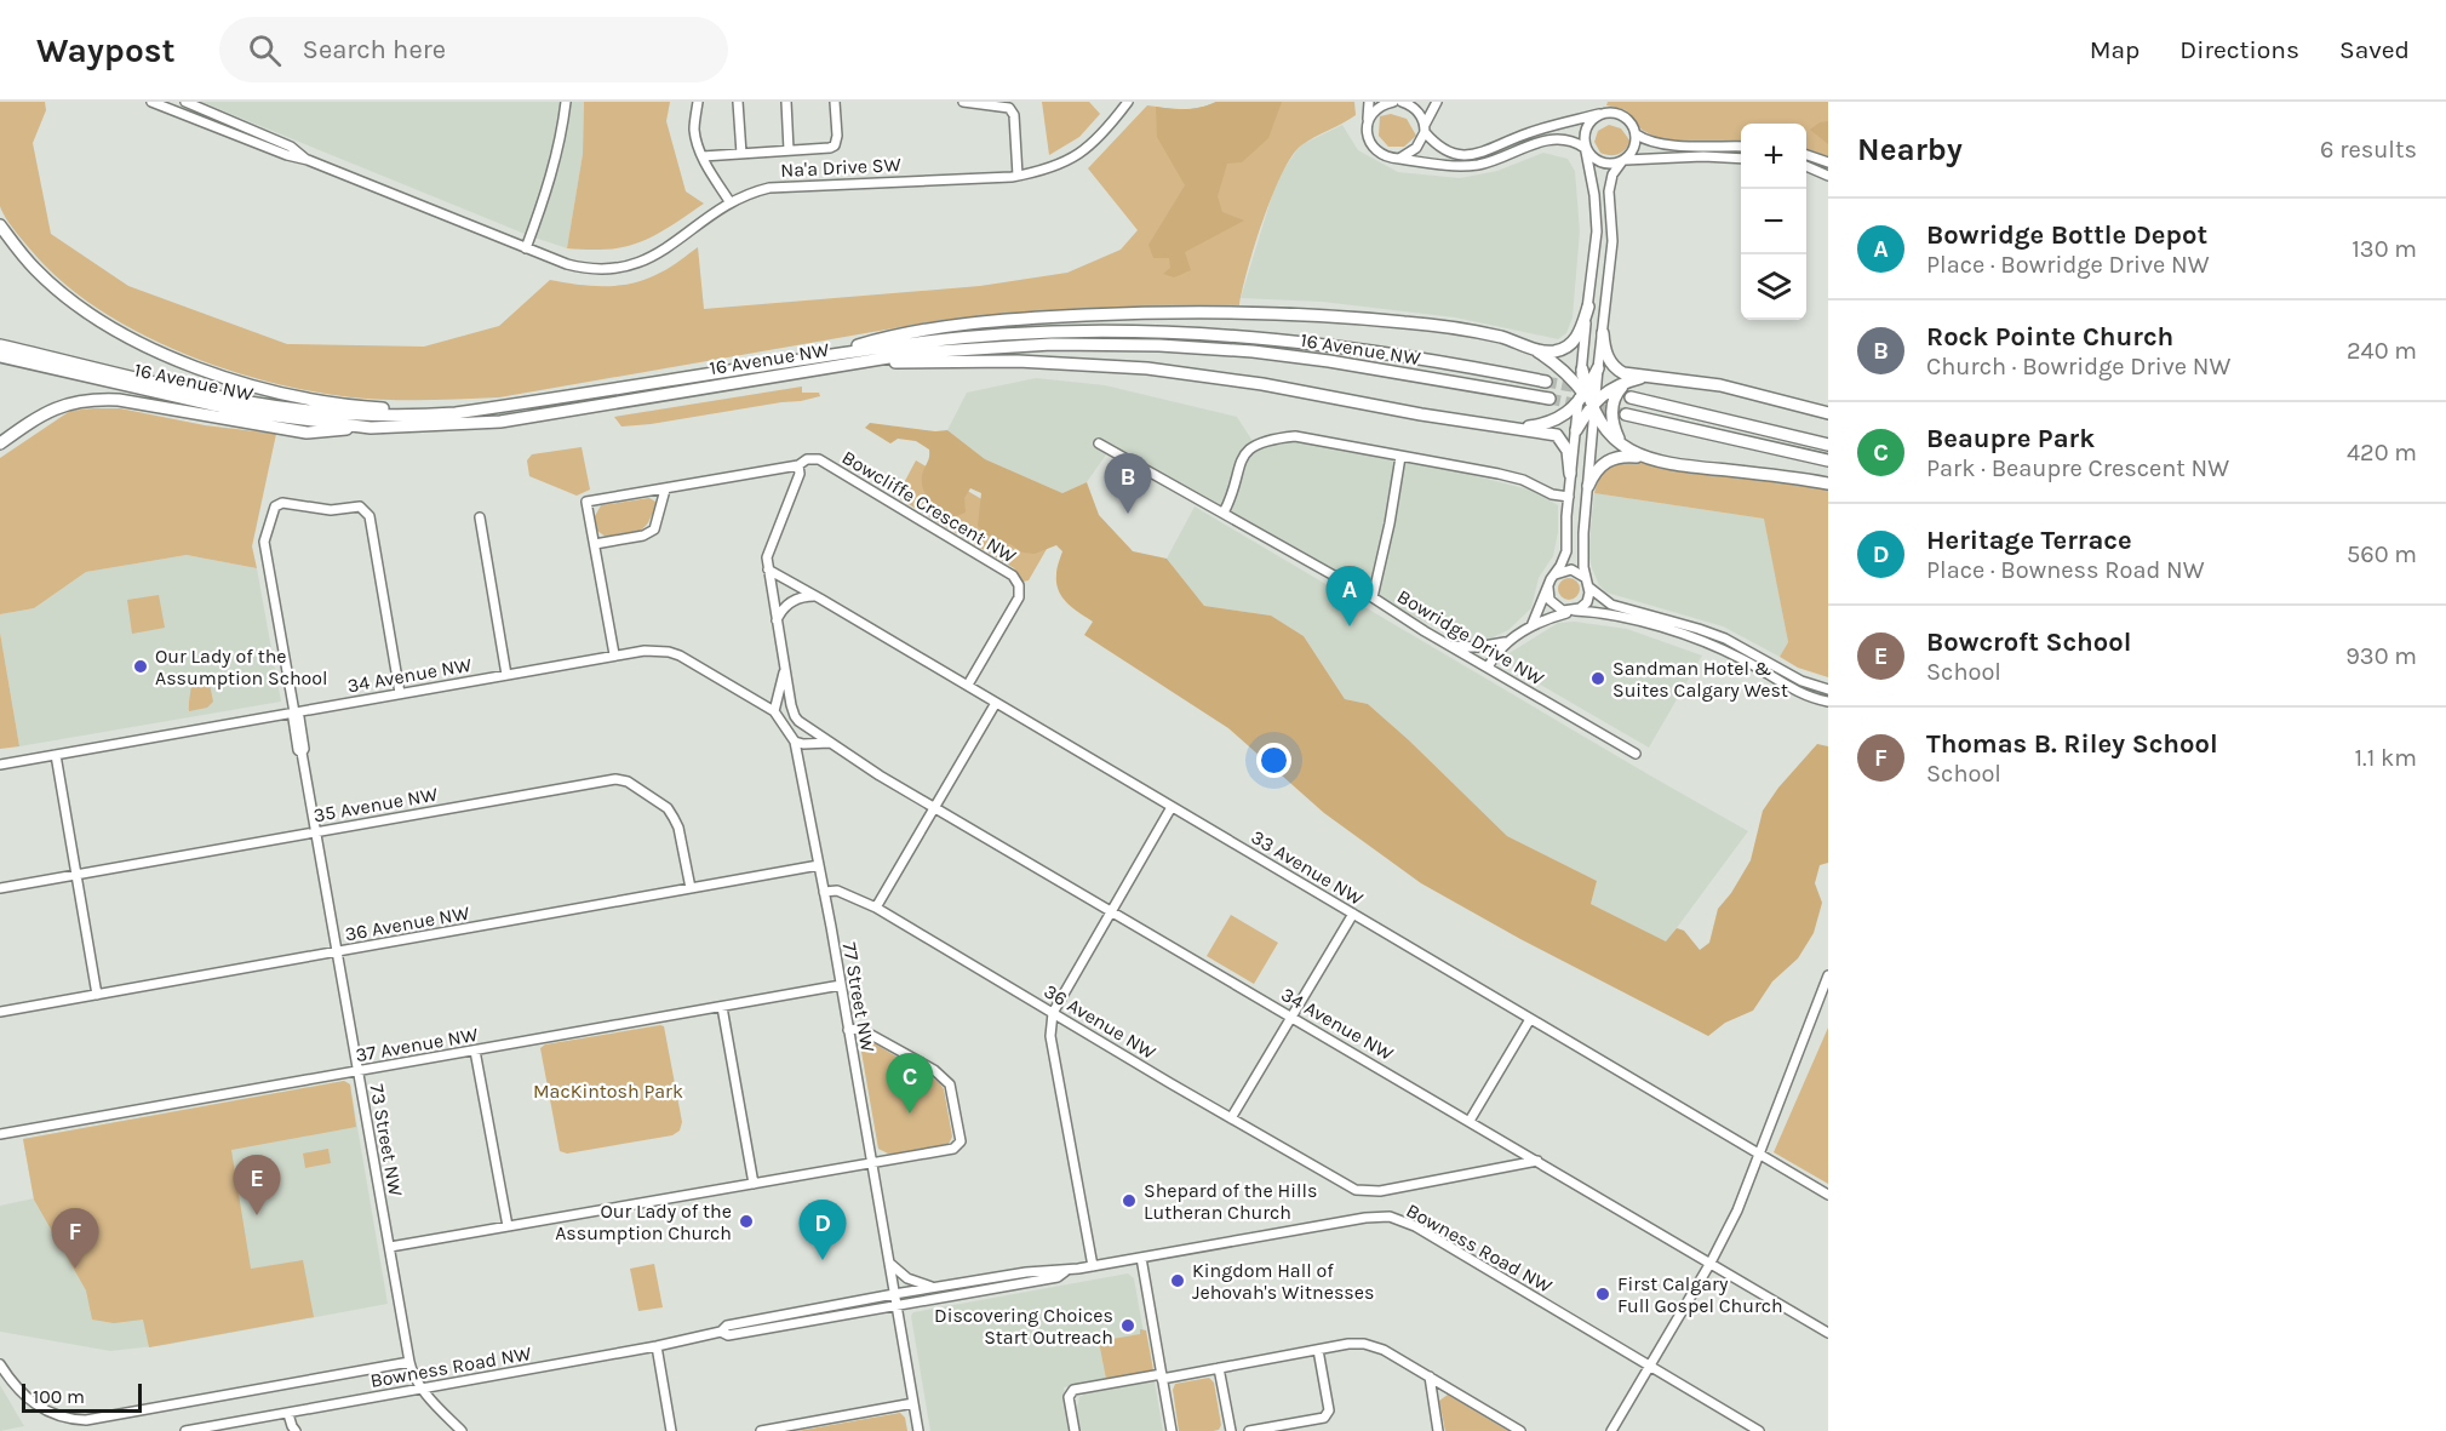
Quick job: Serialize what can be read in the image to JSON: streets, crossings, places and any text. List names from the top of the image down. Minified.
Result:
{"streets":{"highway":["16 Avenue NW"],"street":["Na'a Drive SW","Bowcliffe Crescent NW","Bowridge Drive NW","34 Avenue NW","35 Avenue NW","33 Avenue NW","36 Avenue NW","77 Street NW","37 Avenue NW","73 Street NW","Bowness Road NW"]},"crossings":[["Bowcliffe Crescent NW","34 Avenue NW"],["Bowcliffe Crescent NW","33 Avenue NW"],["34 Avenue NW","36 Avenue NW"],["34 Avenue NW","77 Street NW"],["34 Avenue NW","73 Street NW"],["35 Avenue NW","36 Avenue NW"],["35 Avenue NW","73 Street NW"],["36 Avenue NW","77 Street NW"],["36 Avenue NW","73 Street NW"],["77 Street NW","37 Avenue NW"],["77 Street NW","Bowness Road NW"],["37 Avenue NW","73 Street NW"],["73 Street NW","Bowness Road NW"]],"parks":["MacKintosh Park"],"places":["Our Lady of the Assumption School","Sandman Hotel & Suites Calgary West","Shepard of the Hills Lutheran Church","Our Lady of the Assumption Church","Kingdom Hall of Jehovah's Witnesses","First Calgary Full Gospel Church","Discovering Choices Start Outreach"],"scale_bar":"100 m","page":{"header":"Waypost","search":"Search here","nav":["Map","Directions","Saved"],"heading":["Nearby","6 results"],"map_buttons":["+","−"],"list":[{"mark":"A","name":"Bowridge Bottle Depot","note":"Place · Bowridge Drive NW","value":"130 m"},{"mark":"B","name":"Rock Pointe Church","note":"Church · Bowridge Drive NW","value":"240 m"},{"mark":"C","name":"Beaupre Park","note":"Park · Beaupre Crescent NW","value":"420 m"},{"mark":"D","name":"Heritage Terrace","note":"Place · Bowness Road NW","value":"560 m"},{"mark":"E","name":"Bowcroft School","note":"School","value":"930 m"},{"mark":"F","name":"Thomas B. Riley School","note":"School","value":"1.1 km"}],"pins":["B","A","C","E","D","F"],"scale":"100 m"}}
